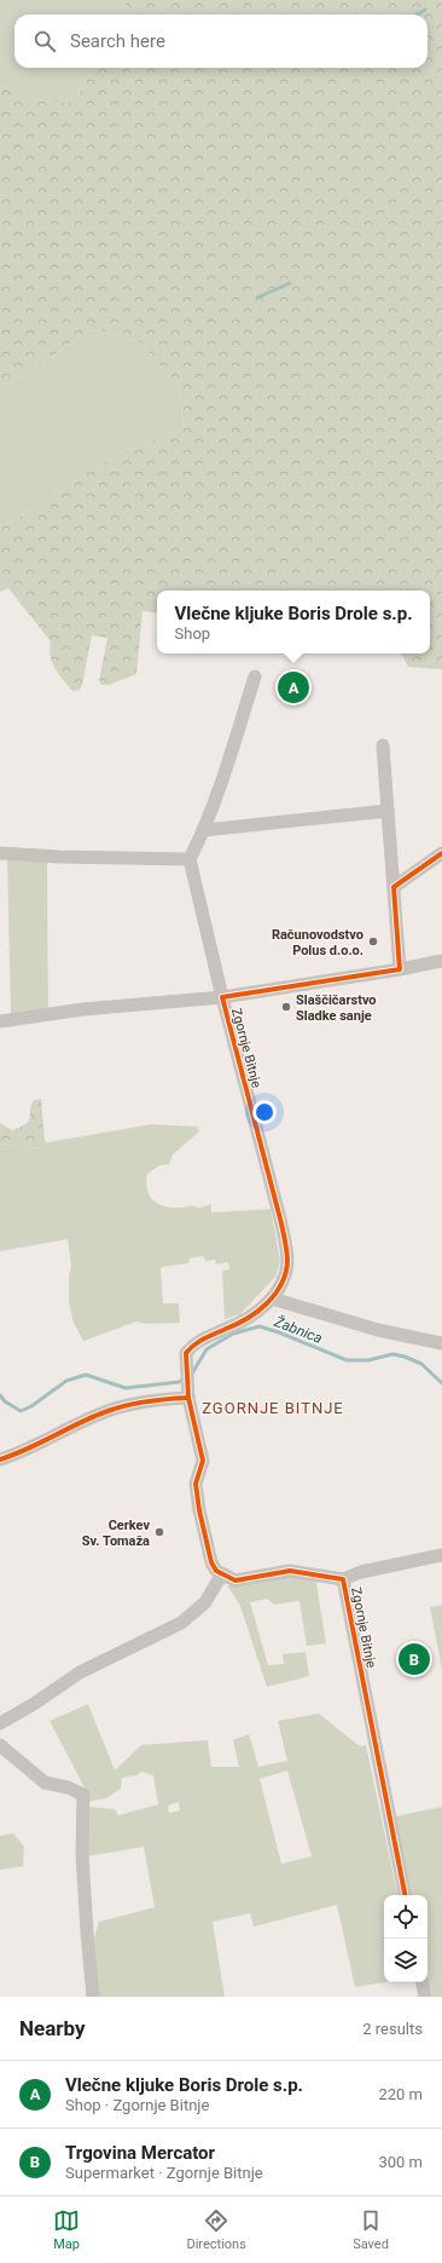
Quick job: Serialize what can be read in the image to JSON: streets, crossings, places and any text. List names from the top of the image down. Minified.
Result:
{"streets":{"street":["Zgornje Bitnje"]},"districts":["ZGORNJE BITNJE"],"water":["Žabnica"],"places":["Računovodstvo Polus d.o.o.","Slaščičarstvo Sladke sanje","Cerkev Sv. Tomaža"],"page":{"search":"Search here","popup":["Vlečne kljuke Boris Drole s.p.","Shop"],"pins":["A","B"],"heading":["Nearby","2 results"],"list":[{"mark":"A","name":"Vlečne kljuke Boris Drole s.p.","note":"Shop · Zgornje Bitnje","value":"220 m"},{"mark":"B","name":"Trgovina Mercator","note":"Supermarket · Zgornje Bitnje","value":"300 m"}],"nav":["Map","Directions","Saved"]}}
